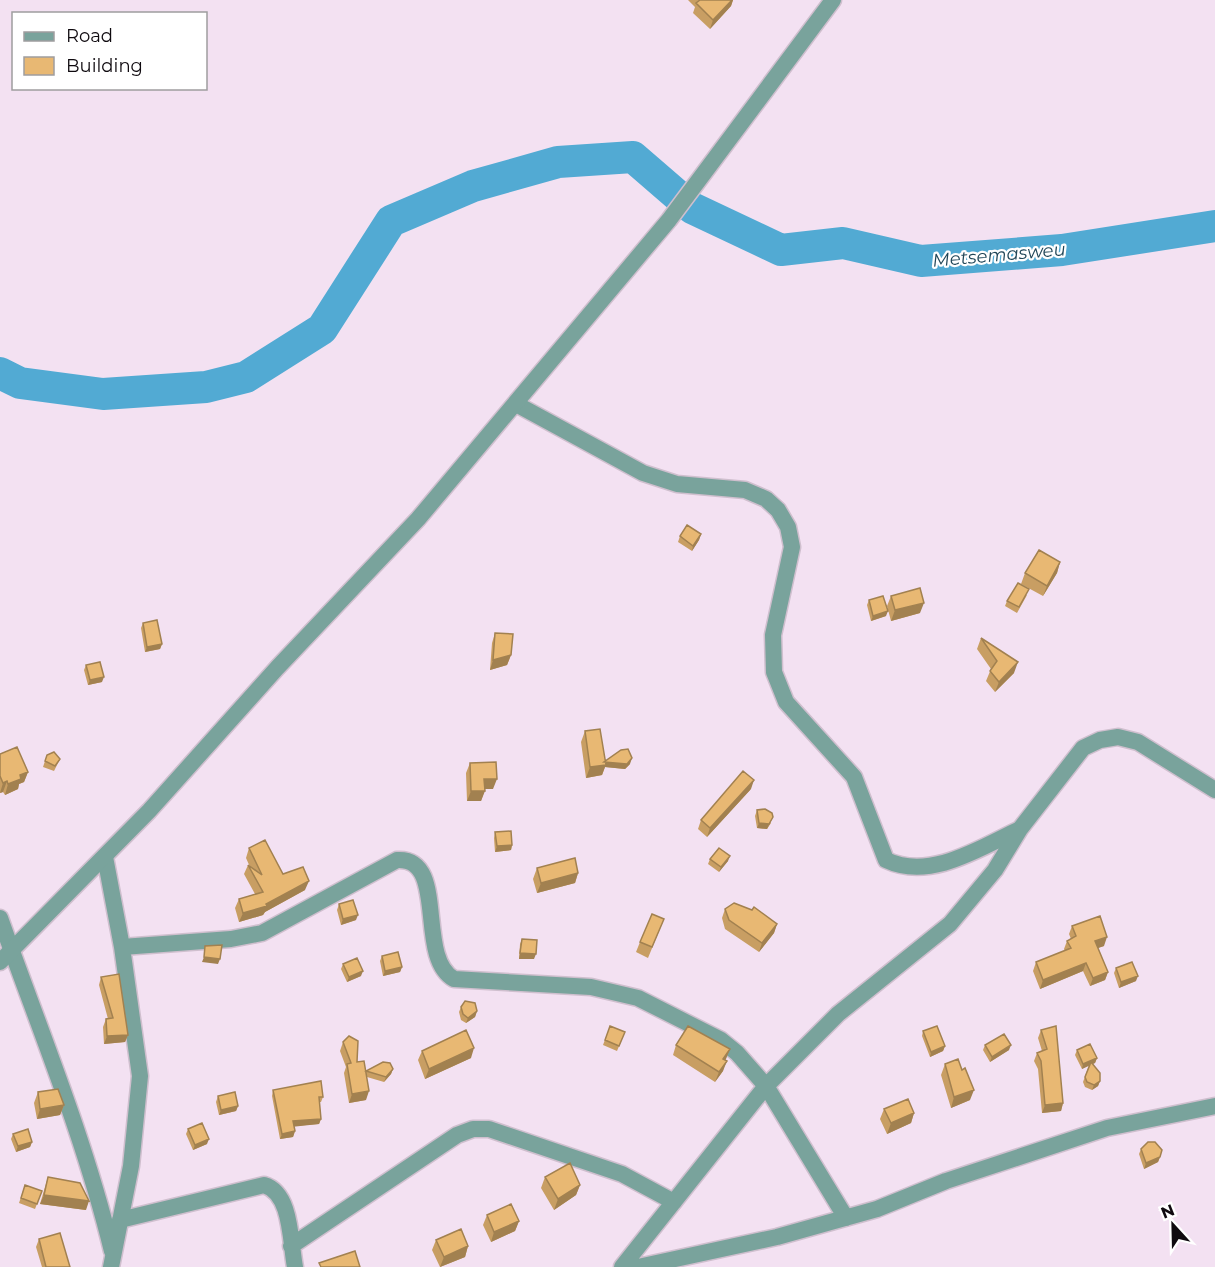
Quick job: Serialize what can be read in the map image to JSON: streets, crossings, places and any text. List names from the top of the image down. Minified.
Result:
{"water":["Metsemasweu"],"legend":["Road","Building"],"north":"top"}
